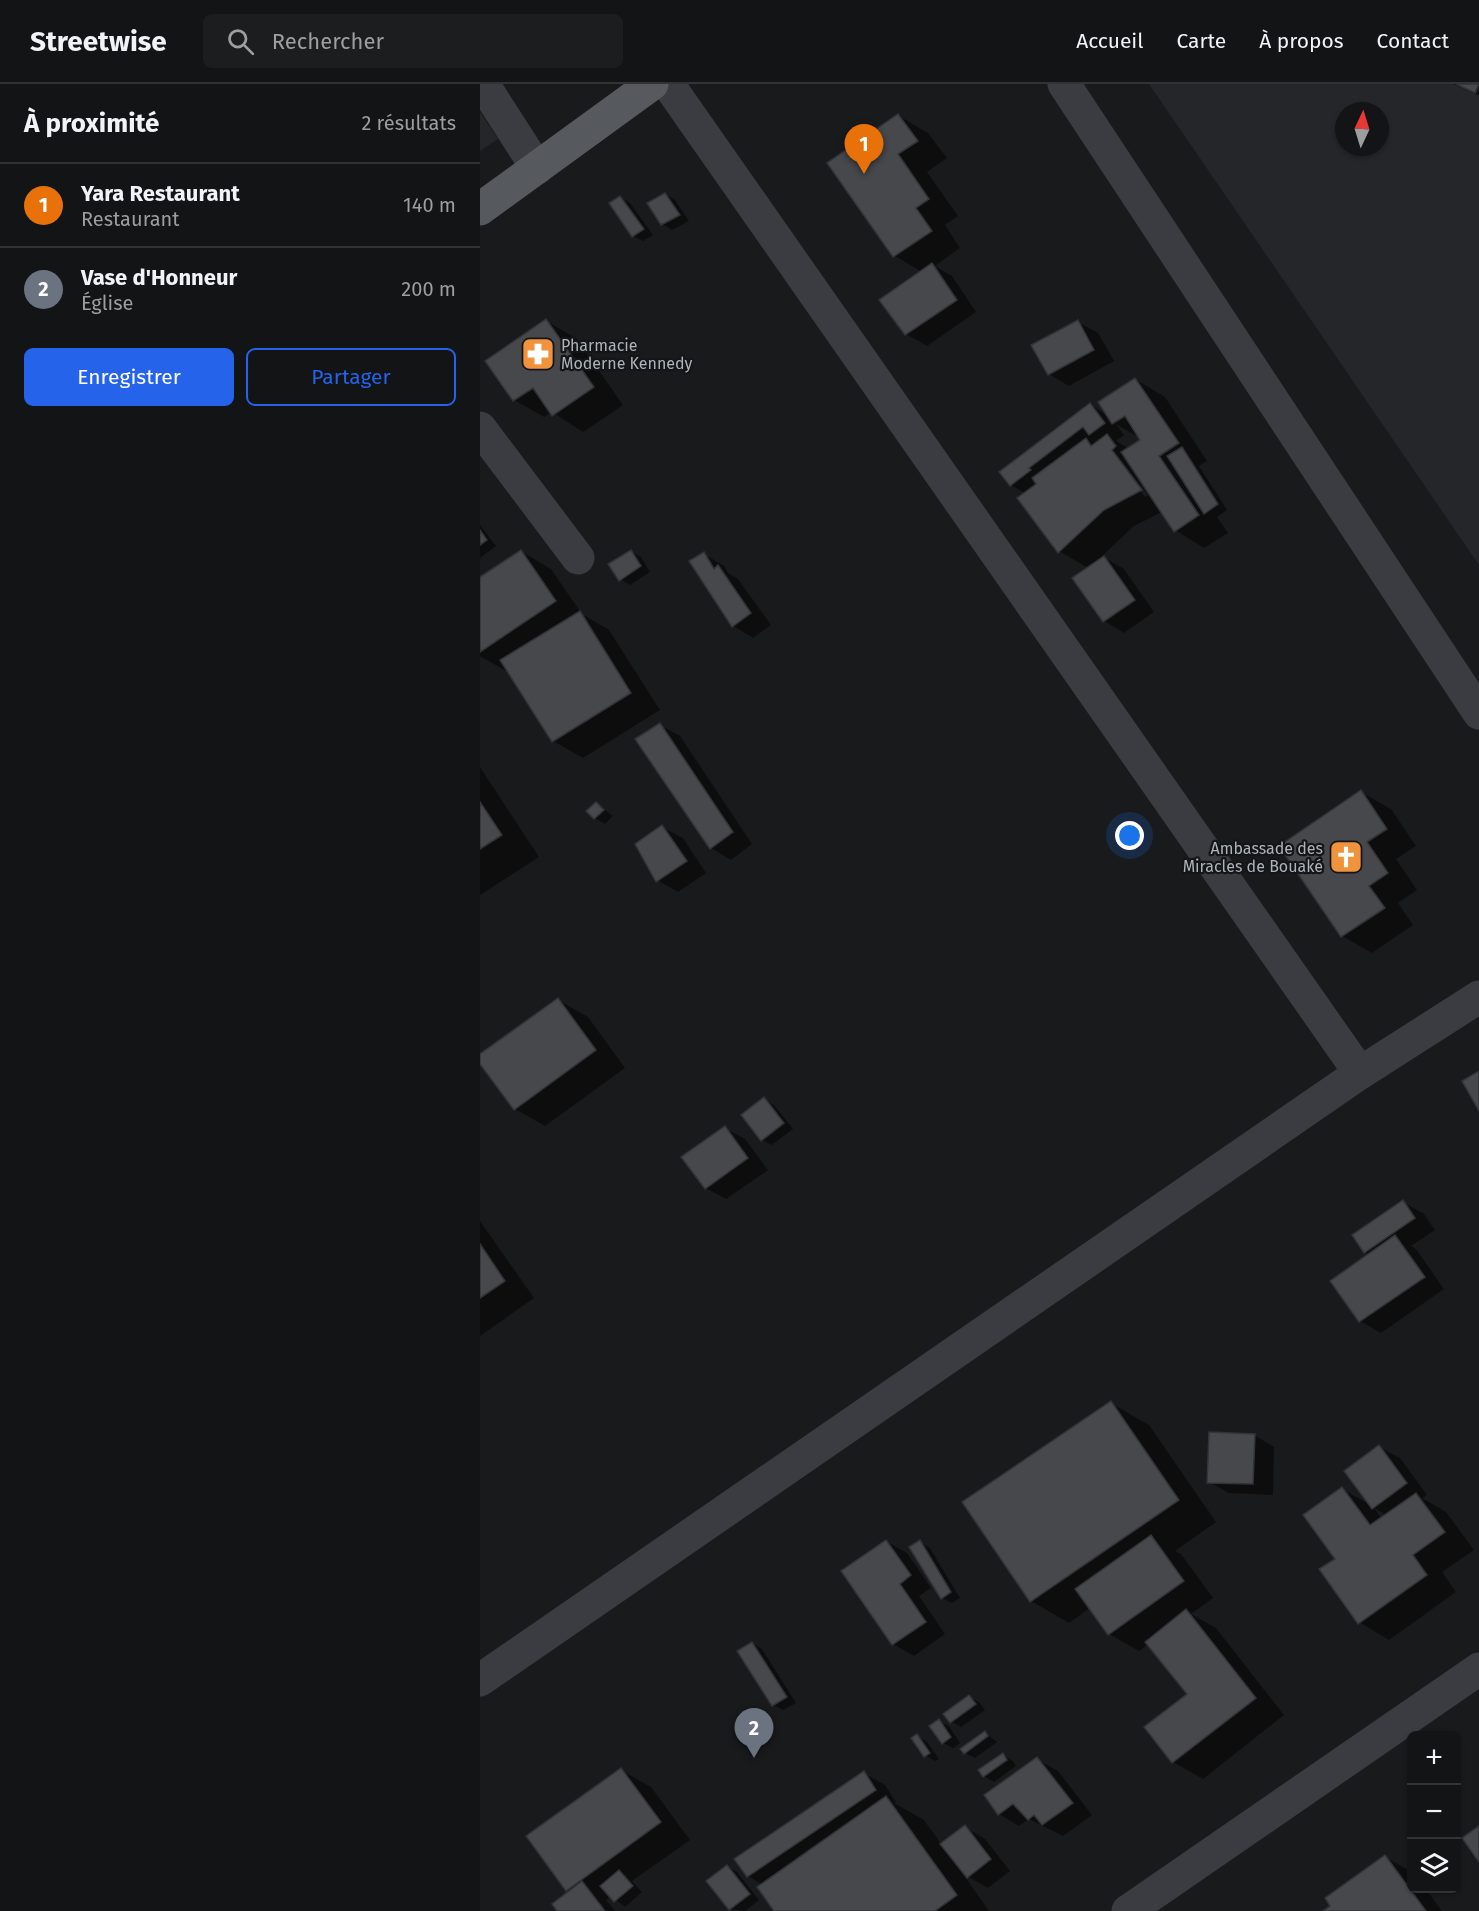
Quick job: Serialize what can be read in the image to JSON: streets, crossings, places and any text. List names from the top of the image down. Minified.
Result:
{"places":{"pharmacy":["Pharmacie Moderne Kennedy"],"church":["Ambassade des Miracles de Bouaké"]},"north":"top","page":{"header":"Streetwise","search":"Rechercher","nav":["Accueil","Carte","À propos","Contact"],"heading":["À proximité","2 résultats"],"pins":["1","2"],"list":[{"mark":"1","name":"Yara Restaurant","note":"Restaurant","value":"140 m"},{"mark":"2","name":"Vase d'Honneur","note":"Église","value":"200 m"}],"buttons":["Enregistrer","Partager"],"map_buttons":["+","−"]}}
